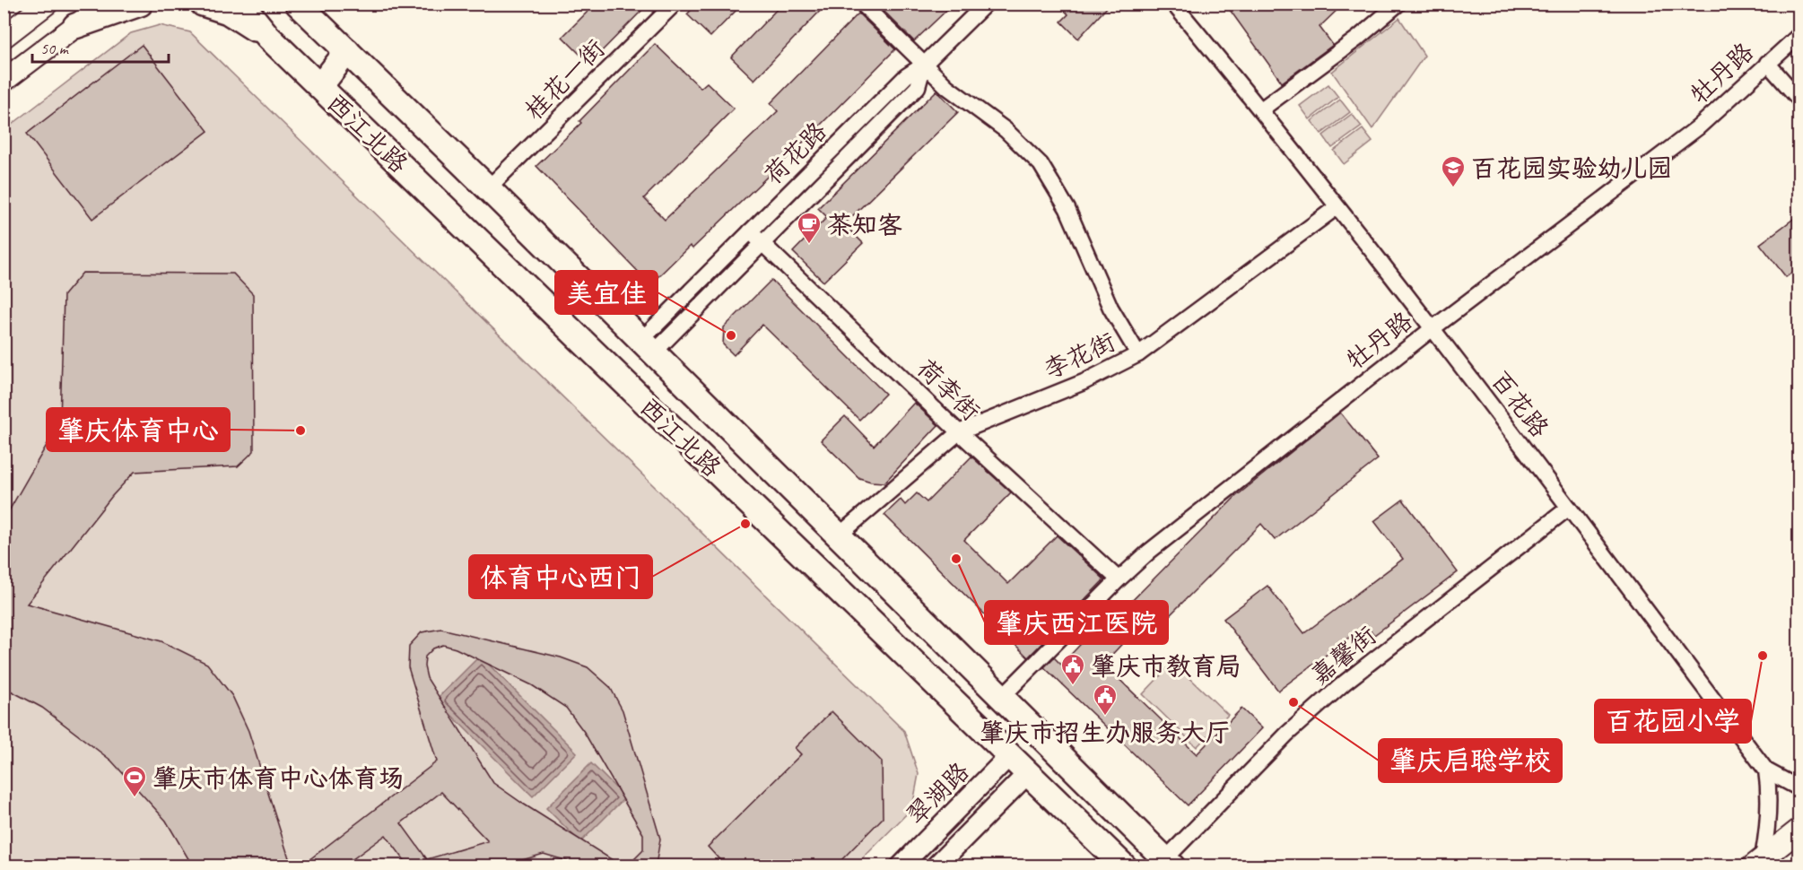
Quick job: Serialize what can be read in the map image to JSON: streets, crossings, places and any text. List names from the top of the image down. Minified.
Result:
{"streets":{"main road":["西江北路"],"street":["牡丹路","桂花一街","荷花路","李花街","荷李街","百花路","嘉馨街","翠湖路"]},"crossings":[["牡丹路","西江北路"],["牡丹路","荷李街"],["牡丹路","百花路"],["桂花一街","西江北路"],["西江北路","荷花路"],["西江北路","李花街"],["西江北路","嘉馨街"],["西江北路","翠湖路"],["荷花路","荷李街"],["李花街","荷李街"],["李花街","百花路"],["百花路","嘉馨街"]],"places":{"school or university":["百花园实验幼儿园"],"cafe":["茶知客"],"other":["美宜佳","肇庆体育中心","体育中心西门","肇庆西江医院","百花园小学","肇庆启聪学校"],"public building":["肇庆市教育局","肇庆市招生办服务大厅"],"sports":["肇庆市体育中心体育场"]},"scale_bar":"50 m"}
